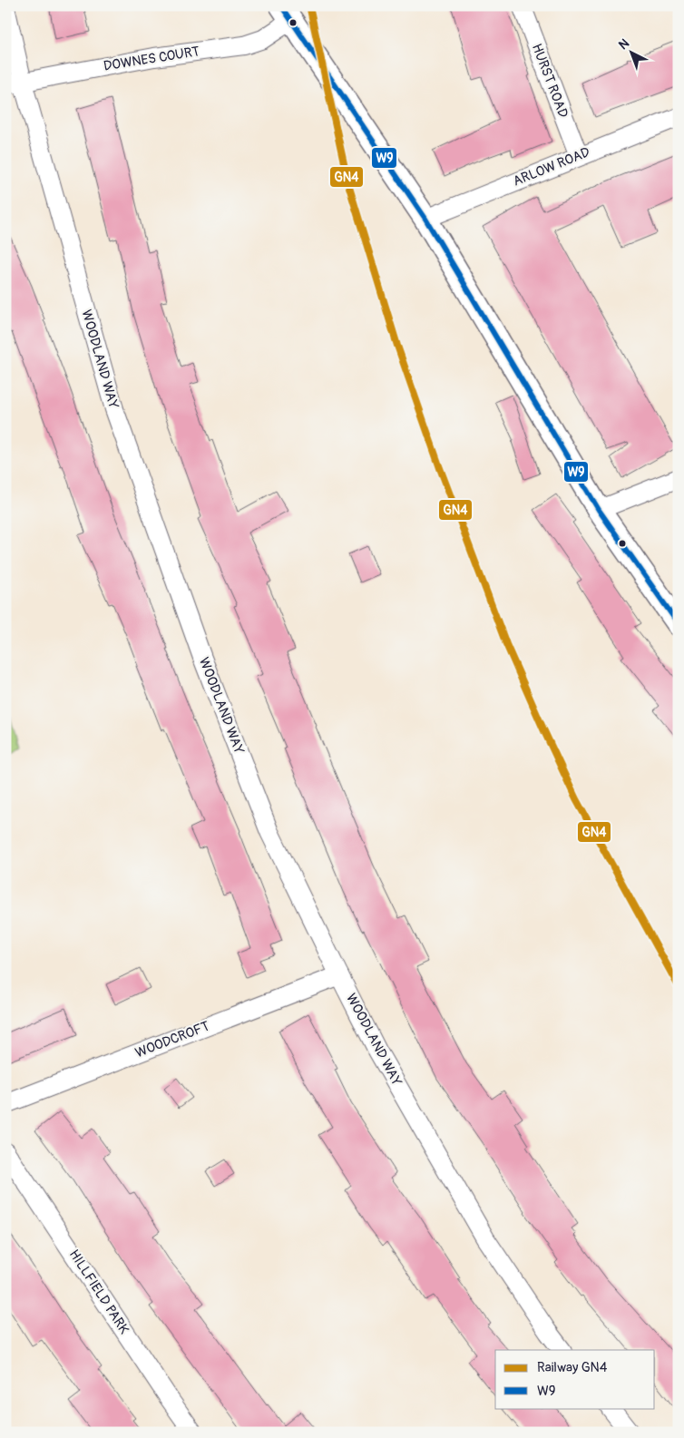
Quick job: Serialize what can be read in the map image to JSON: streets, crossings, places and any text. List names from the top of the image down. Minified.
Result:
{"streets":{"street":["DOWNES COURT","HURST ROAD","ARLOW ROAD","WOODLAND WAY","WOODCROFT","HILLFIELD PARK"]},"crossings":[["DOWNES COURT","WOODLAND WAY"],["HURST ROAD","ARLOW ROAD"],["WOODLAND WAY","WOODCROFT"]],"lines":["rail line GN4","transit line W9"],"legend":["Railway GN4","W9"],"north":"top left"}
